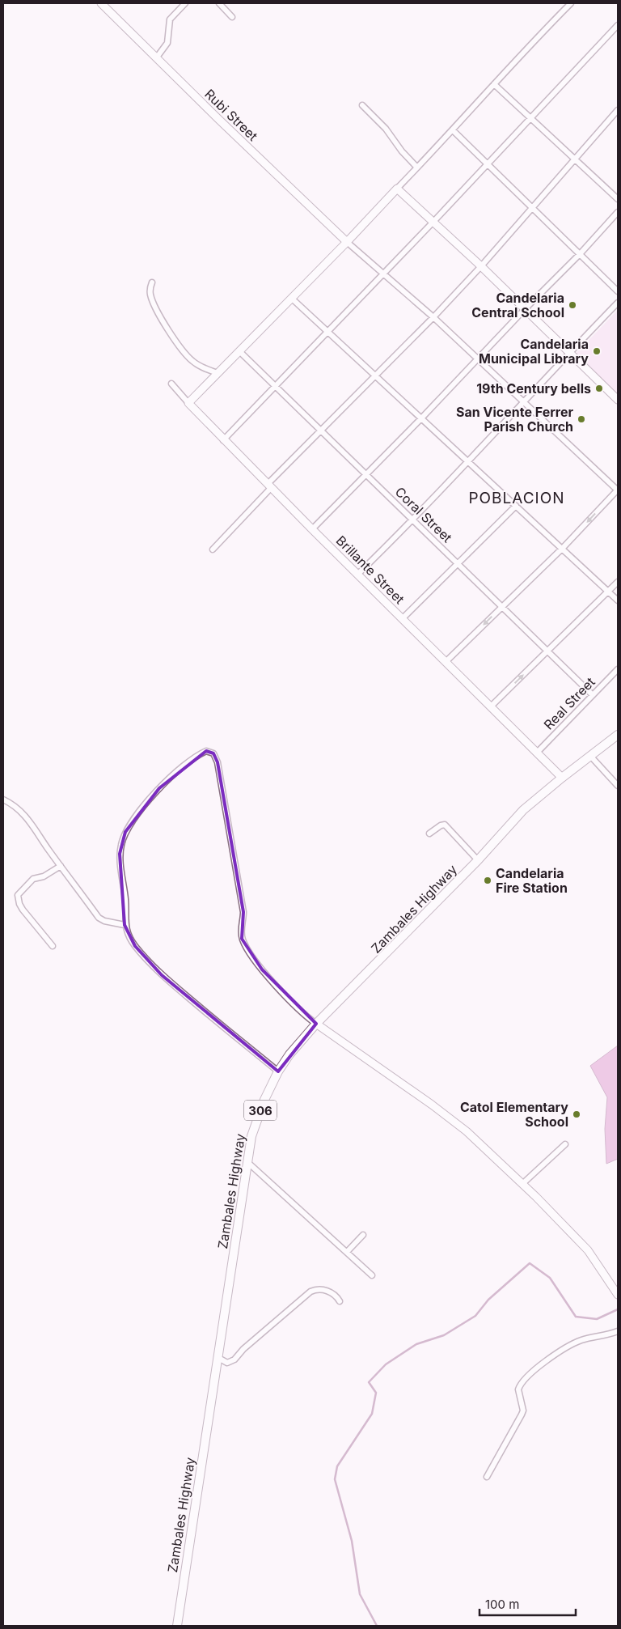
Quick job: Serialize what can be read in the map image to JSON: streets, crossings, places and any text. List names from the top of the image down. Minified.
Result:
{"streets":{"main road":["Zambales Highway","306"],"street":["Rubi Street","Coral Street","Brillante Street","Real Street"]},"crossings":[["Coral Street","Real Street"],["Brillante Street","Real Street"],["Brillante Street","Zambales Highway"]],"districts":["POBLACION"],"places":["Candelaria Central School","Candelaria Municipal Library","19th Century bells","San Vicente Ferrer Parish Church","Candelaria Fire Station","Catol Elementary School"],"scale_bar":"100 m"}
